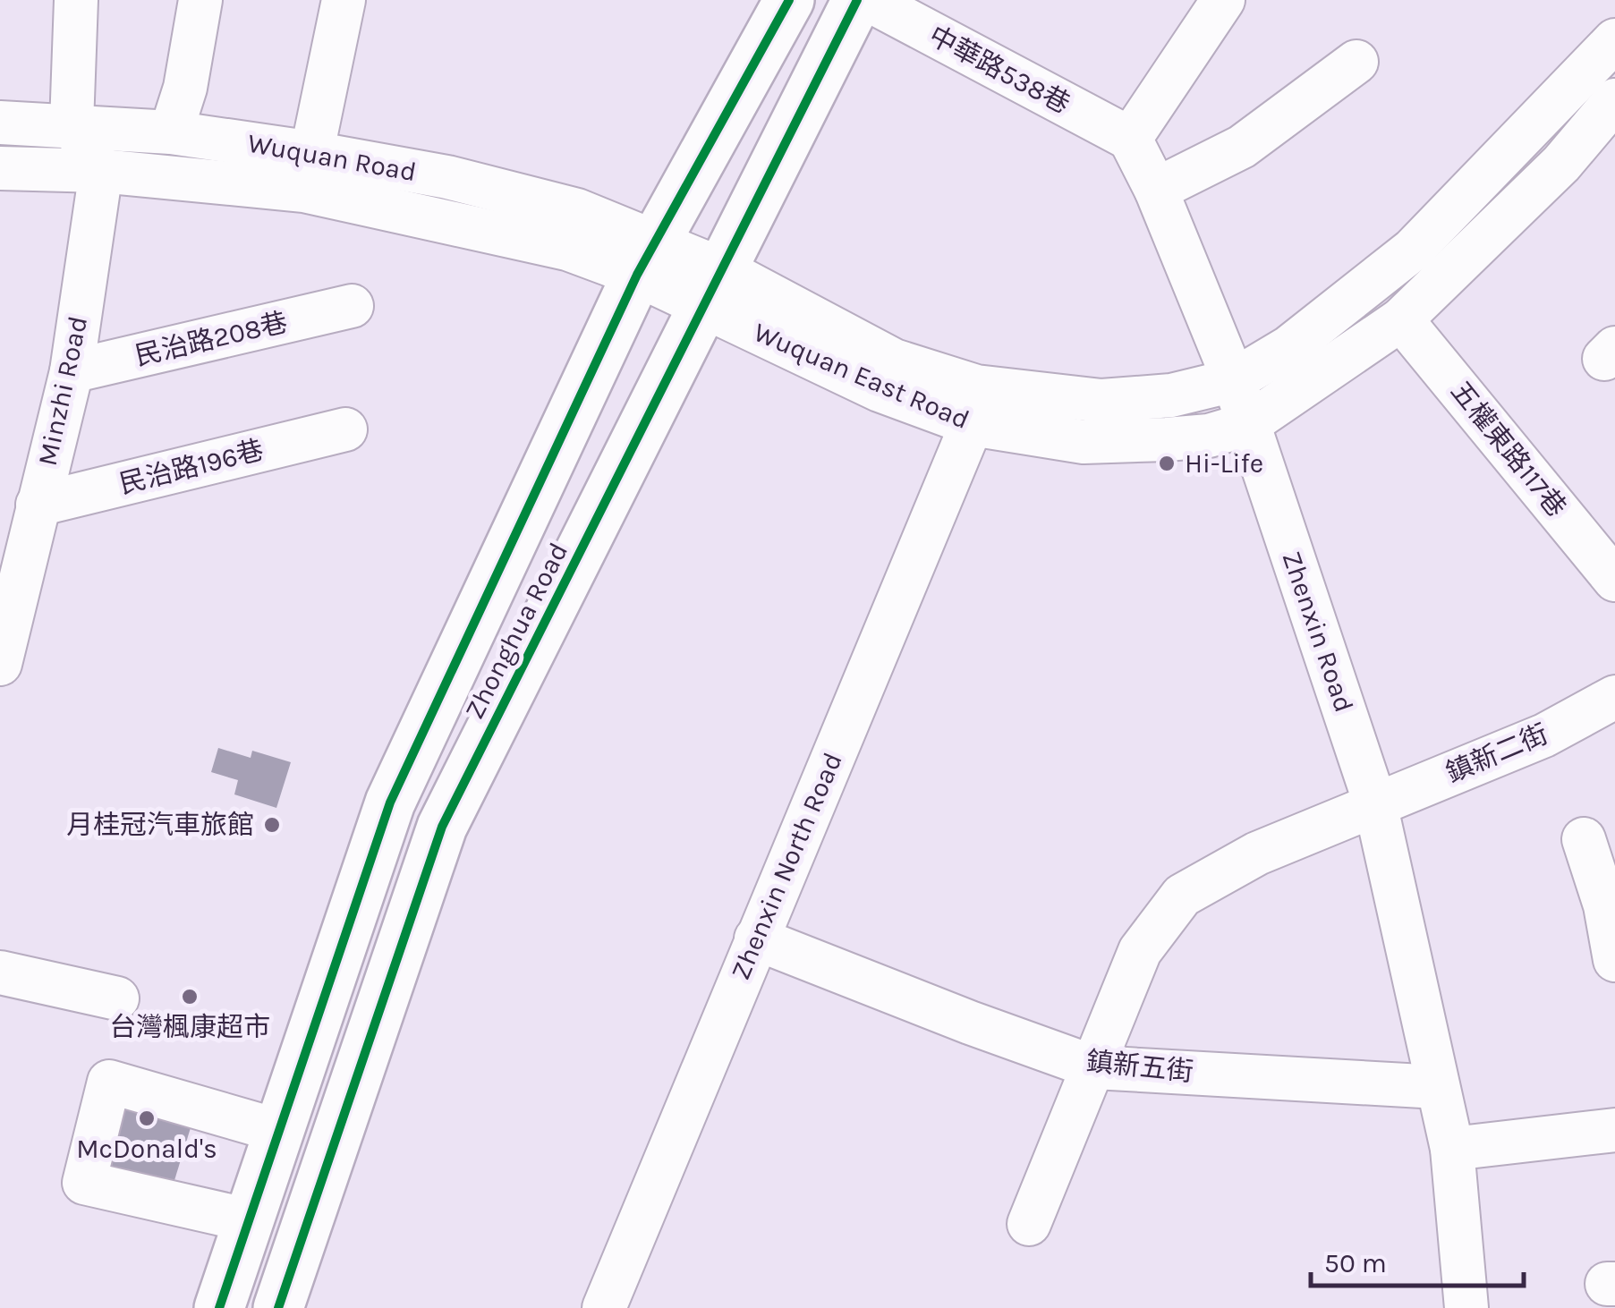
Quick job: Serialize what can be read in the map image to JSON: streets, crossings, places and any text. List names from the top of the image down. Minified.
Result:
{"streets":{"main road":["Zhonghua Road"],"street":["中華路538巷","Wuquan Road","民治路208巷","Wuquan East Road","Minzhi Road","五權東路117巷","民治路196巷","Zhenxin Road","鎮新二街","Zhenxin North Road","鎮新五街"]},"crossings":[["中華路538巷","Zhenxin Road"],["Wuquan Road","Wuquan East Road"],["Wuquan Road","Minzhi Road"],["Wuquan Road","Zhonghua Road"],["民治路208巷","Minzhi Road"],["Wuquan East Road","五權東路117巷"],["Wuquan East Road","Zhonghua Road"],["Wuquan East Road","Zhenxin Road"],["Wuquan East Road","Zhenxin North Road"],["Minzhi Road","民治路196巷"],["Zhenxin Road","鎮新二街"],["Zhenxin Road","鎮新五街"],["鎮新二街","鎮新五街"],["Zhenxin North Road","鎮新五街"]],"places":["Hi-Life","月桂冠汽車旅館","台灣楓康超市","McDonald's"],"scale_bar":"50 m"}
